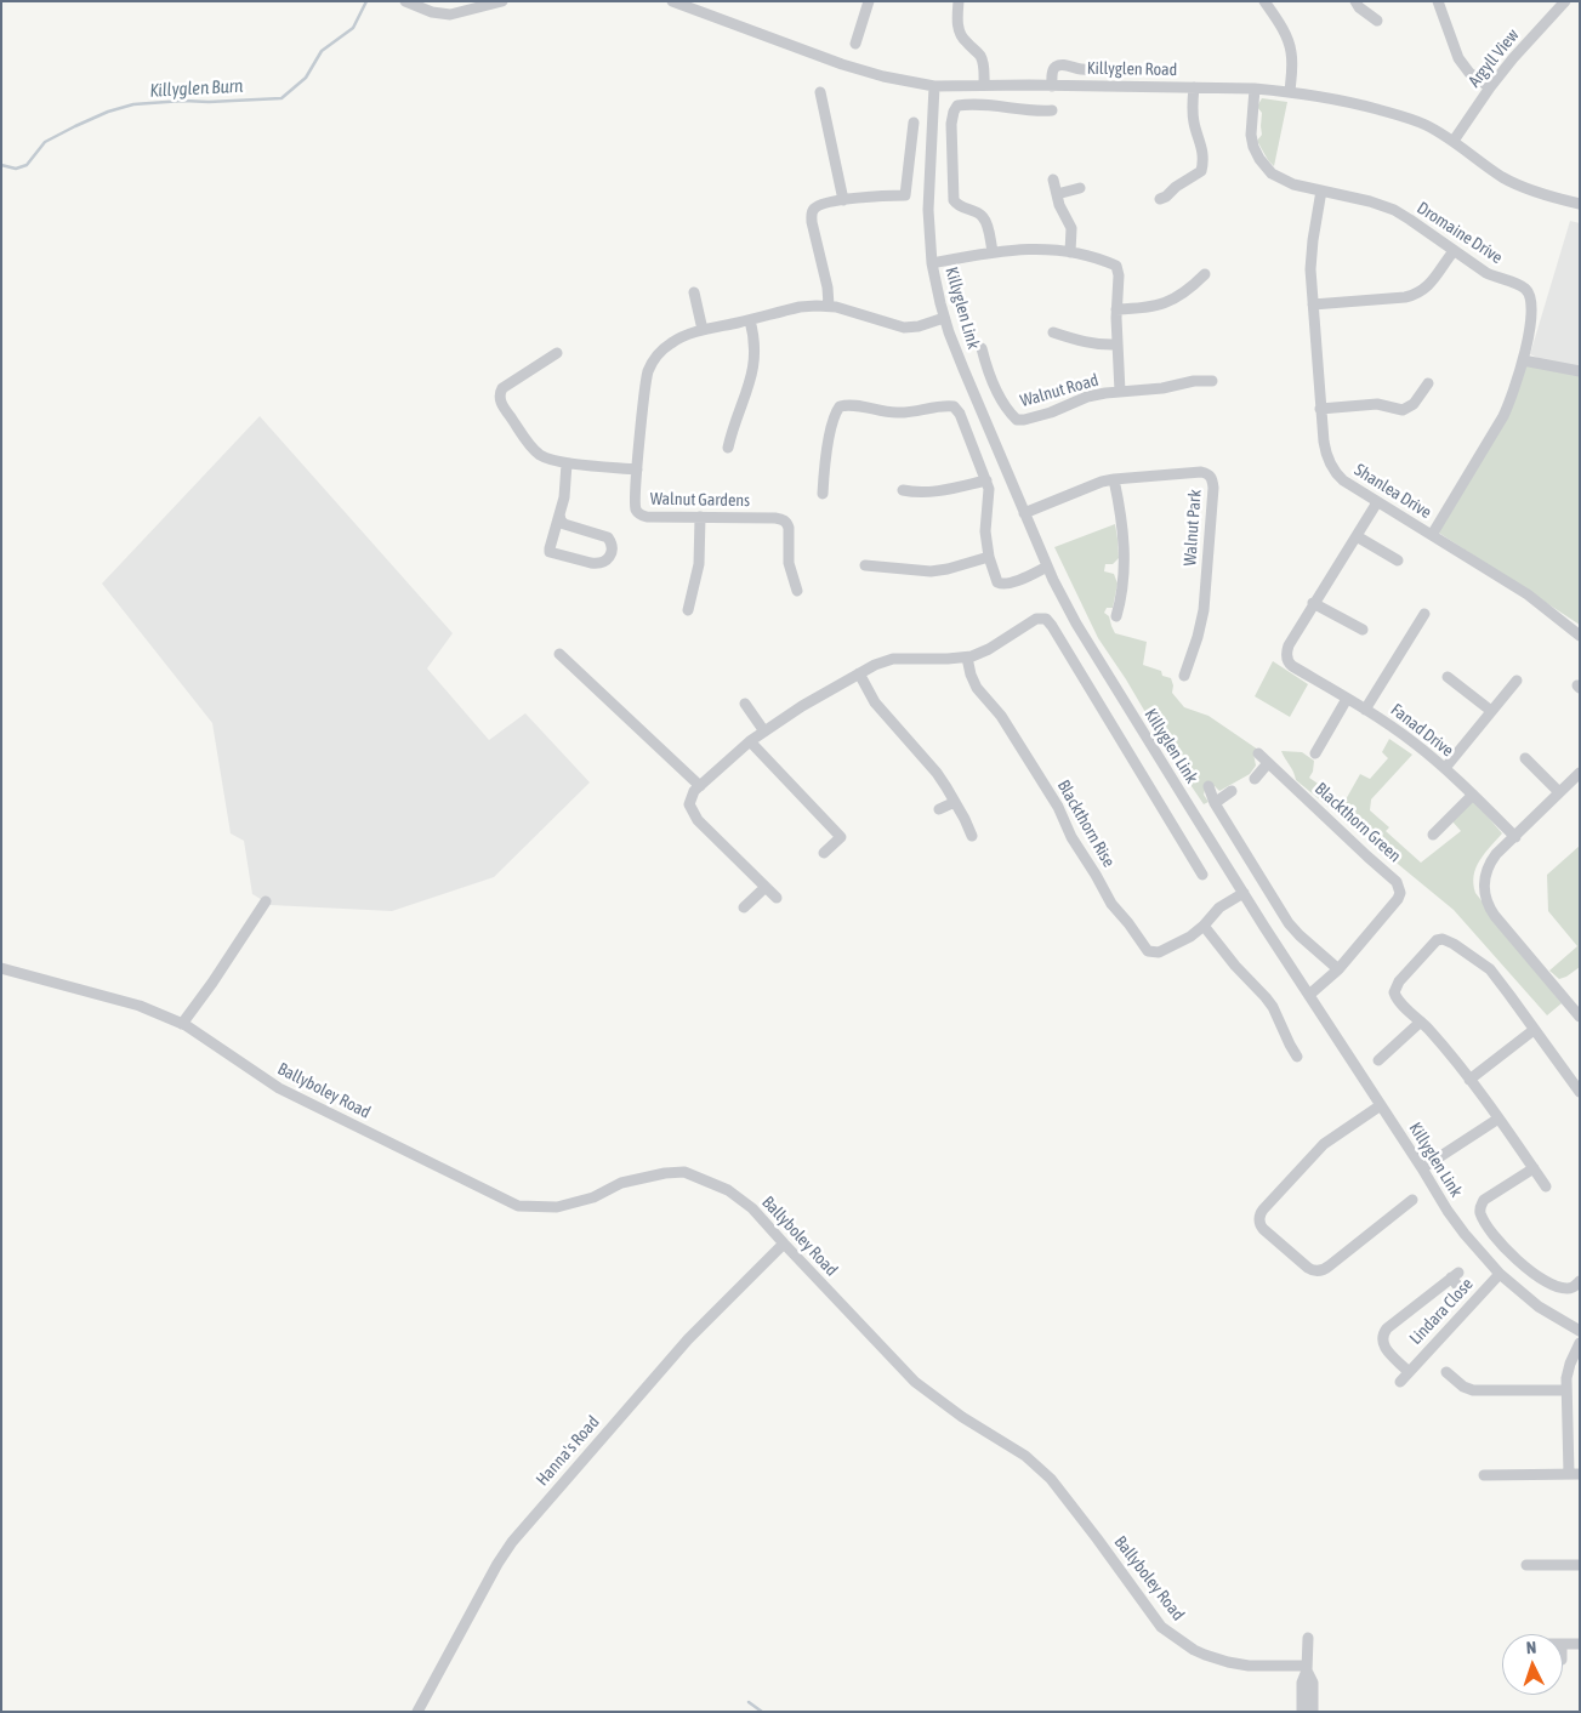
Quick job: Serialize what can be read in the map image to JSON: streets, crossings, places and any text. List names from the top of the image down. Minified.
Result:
{"streets":{"street":["Argyll View","Killyglen Road","Dromaine Drive","Killyglen Link","Walnut Road","Shanlea Drive","Walnut Gardens","Walnut Park","Fanad Drive","Blackthorn Green","Blackthorn Rise","Ballyboley Road","Lindara Close","Hanna's Road"]},"crossings":[["Argyll View","Killyglen Road"],["Killyglen Road","Dromaine Drive"],["Killyglen Road","Killyglen Link"],["Dromaine Drive","Shanlea Drive"],["Killyglen Link","Walnut Road"],["Killyglen Link","Walnut Gardens"],["Killyglen Link","Walnut Park"],["Killyglen Link","Blackthorn Green"],["Killyglen Link","Blackthorn Rise"],["Killyglen Link","Lindara Close"],["Ballyboley Road","Hanna's Road"]],"water":["Killyglen Burn"],"north":"top"}
